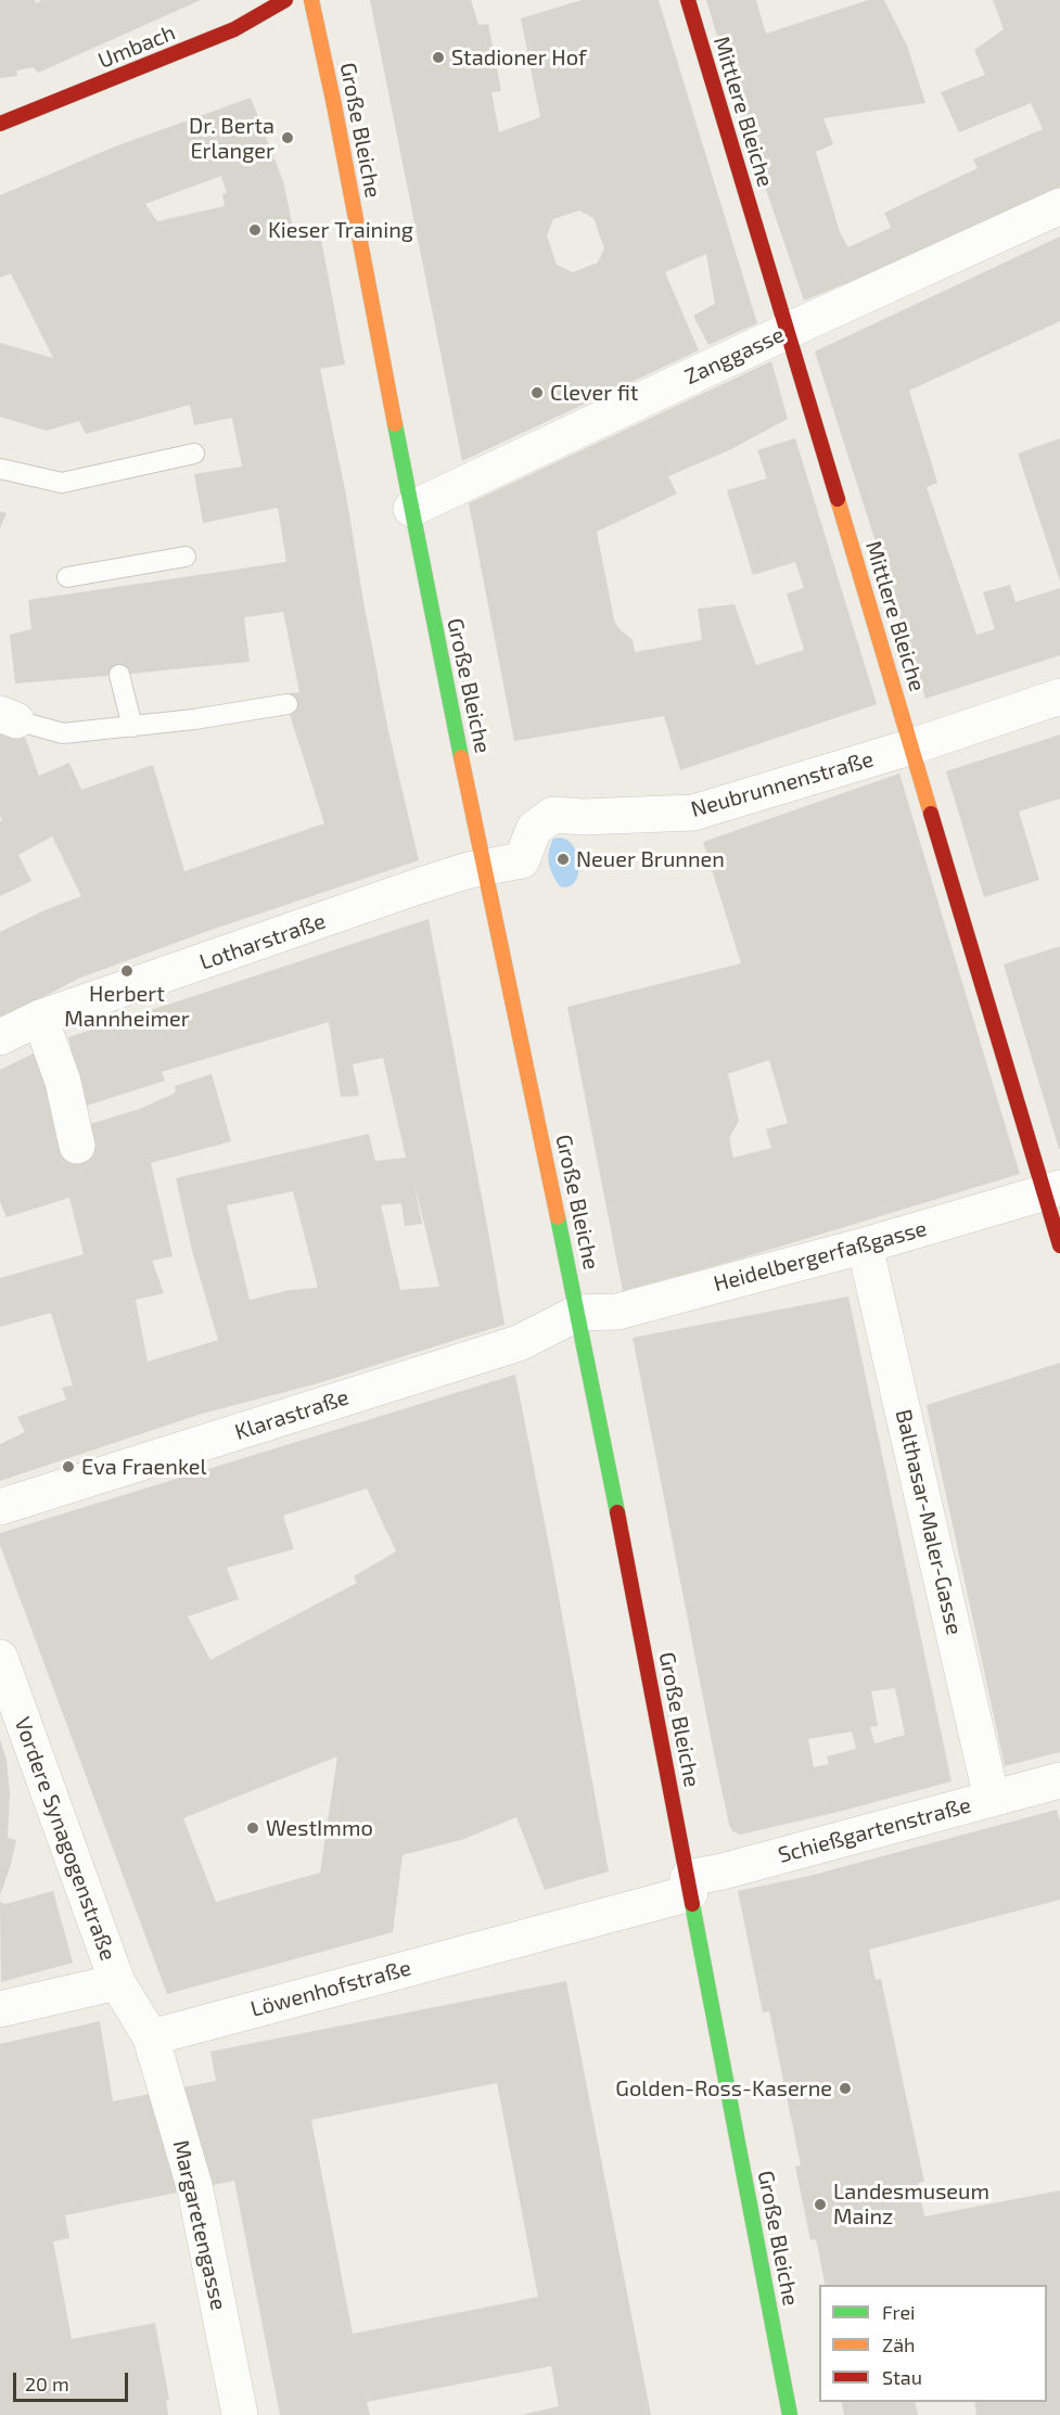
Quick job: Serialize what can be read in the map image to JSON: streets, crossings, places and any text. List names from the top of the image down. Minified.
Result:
{"streets":{"main road":["Umbach","Mittlere Bleiche","Große Bleiche"],"street":["Zanggasse","Neubrunnenstraße","Lotharstraße","Heidelbergerfaßgasse","Klarastraße","Balthasar-Maler-Gasse","Schießgartenstraße","Vordere Synagogenstraße","Löwenhofstraße","Margaretengasse"]},"crossings":[["Mittlere Bleiche","Zanggasse"],["Mittlere Bleiche","Neubrunnenstraße"],["Mittlere Bleiche","Heidelbergerfaßgasse"],["Große Bleiche","Zanggasse"],["Große Bleiche","Neubrunnenstraße"],["Große Bleiche","Lotharstraße"],["Große Bleiche","Heidelbergerfaßgasse"],["Große Bleiche","Klarastraße"],["Große Bleiche","Schießgartenstraße"],["Große Bleiche","Löwenhofstraße"],["Neubrunnenstraße","Lotharstraße"],["Heidelbergerfaßgasse","Klarastraße"],["Heidelbergerfaßgasse","Balthasar-Maler-Gasse"],["Balthasar-Maler-Gasse","Schießgartenstraße"],["Schießgartenstraße","Löwenhofstraße"],["Löwenhofstraße","Margaretengasse"]],"places":["Stadioner Hof","Dr. Berta Erlanger","Kieser Training","Clever fit","Neuer Brunnen","Herbert Mannheimer","Eva Fraenkel","WestImmo","Golden-Ross-Kaserne","Landesmuseum Mainz"],"legend":["Frei","Zäh","Stau"],"scale_bar":"20 m"}
